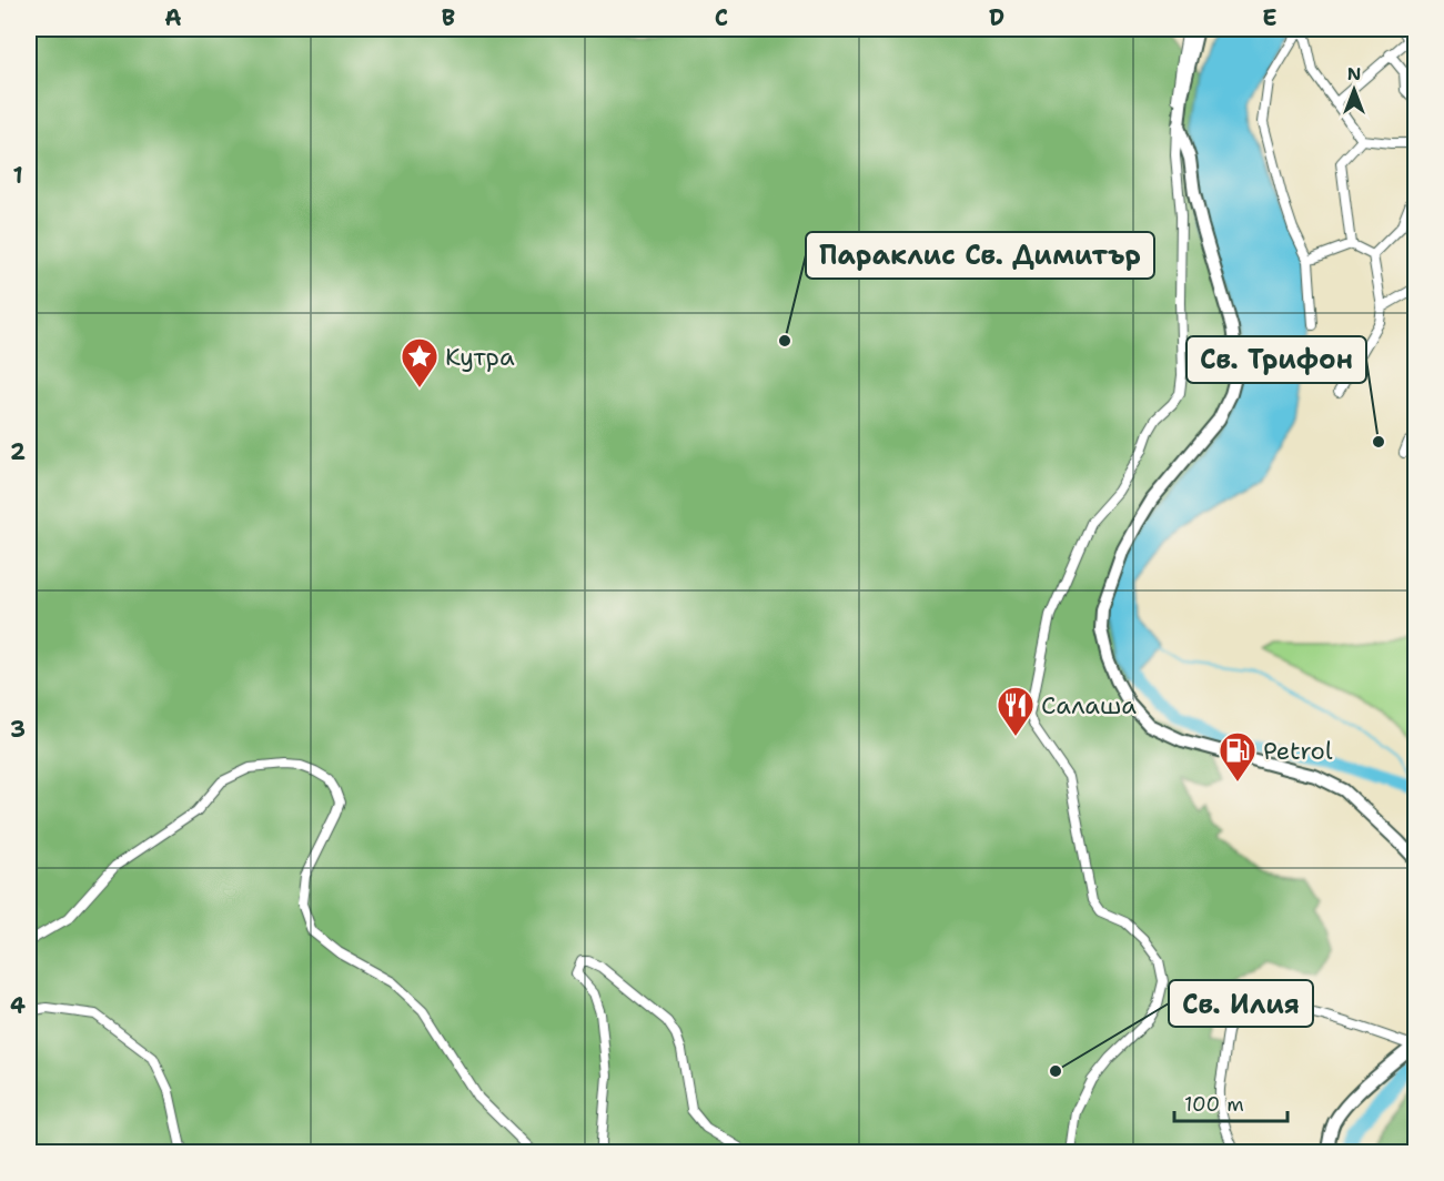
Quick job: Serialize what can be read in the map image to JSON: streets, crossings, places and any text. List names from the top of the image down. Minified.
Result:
{"places":{"other":["Параклис Св. Димитър","Св. Трифон","Св. Илия"],"place":["Кутра"],"restaurant":["Салаша"],"fuel station":["Petrol"]},"scale_bar":"100 m","north":"top","grid":{"columns":["A","B","C","D","E"],"rows":["1","2","3","4"]}}
